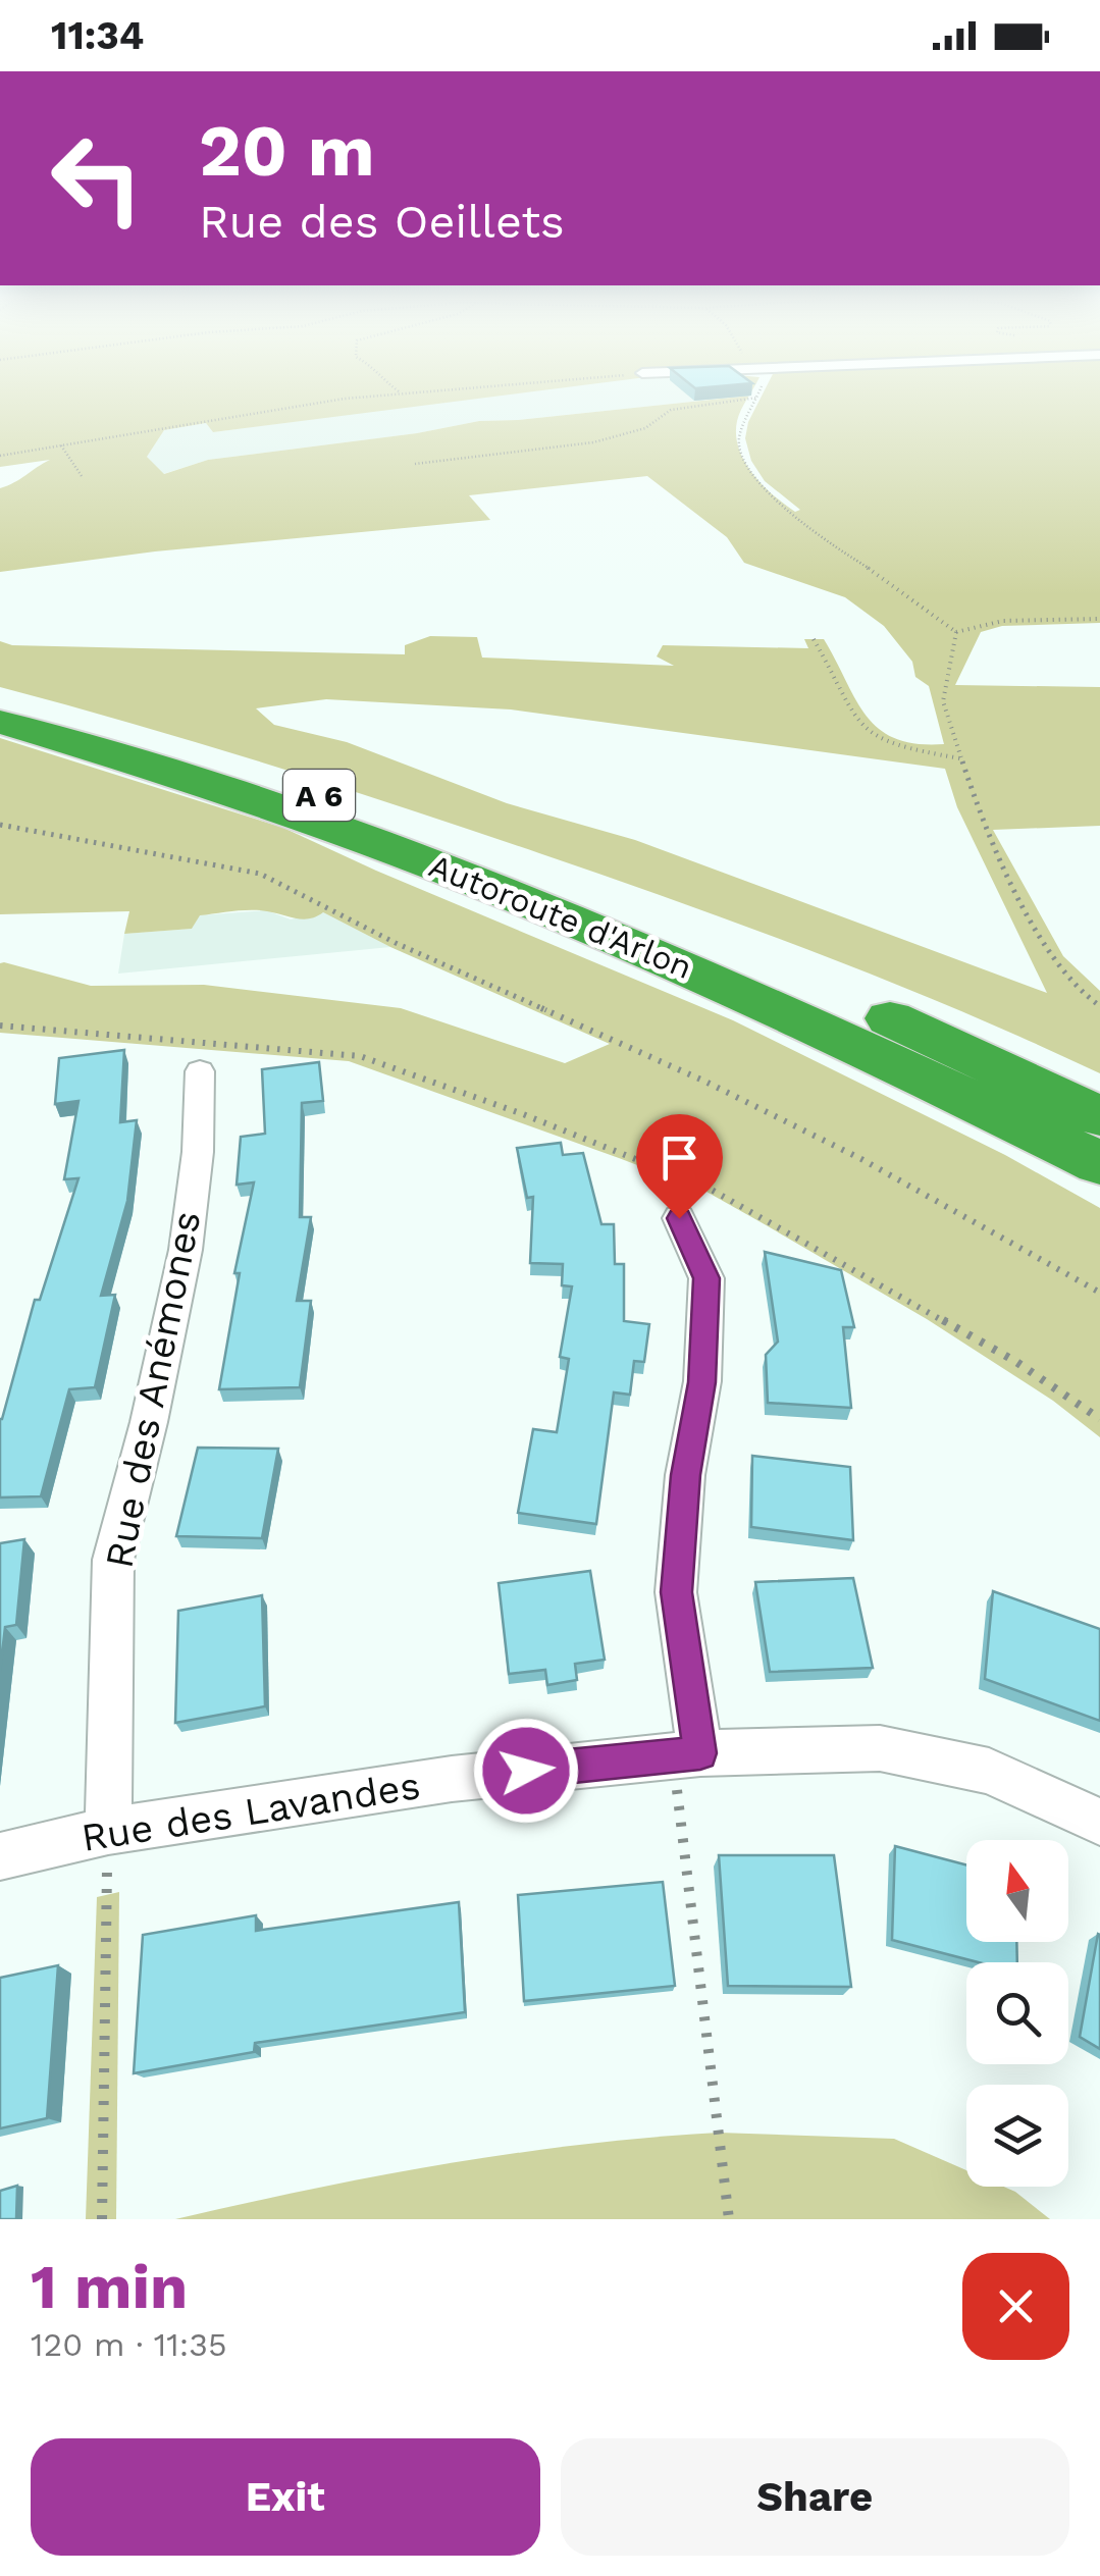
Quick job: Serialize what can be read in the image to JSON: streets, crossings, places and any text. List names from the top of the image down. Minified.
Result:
{"streets":{"highway":["A 6","Autoroute d'Arlon"],"street":["Rue des Anémones","Rue des Lavandes"]},"crossings":[["Rue des Anémones","Rue des Lavandes"]],"north":"top","page":{"status":"11:34","turn":["20 m","Rue des Oeillets"],"heading":["1 min","120 m · 11:35"],"buttons":["Exit","Share"]}}
